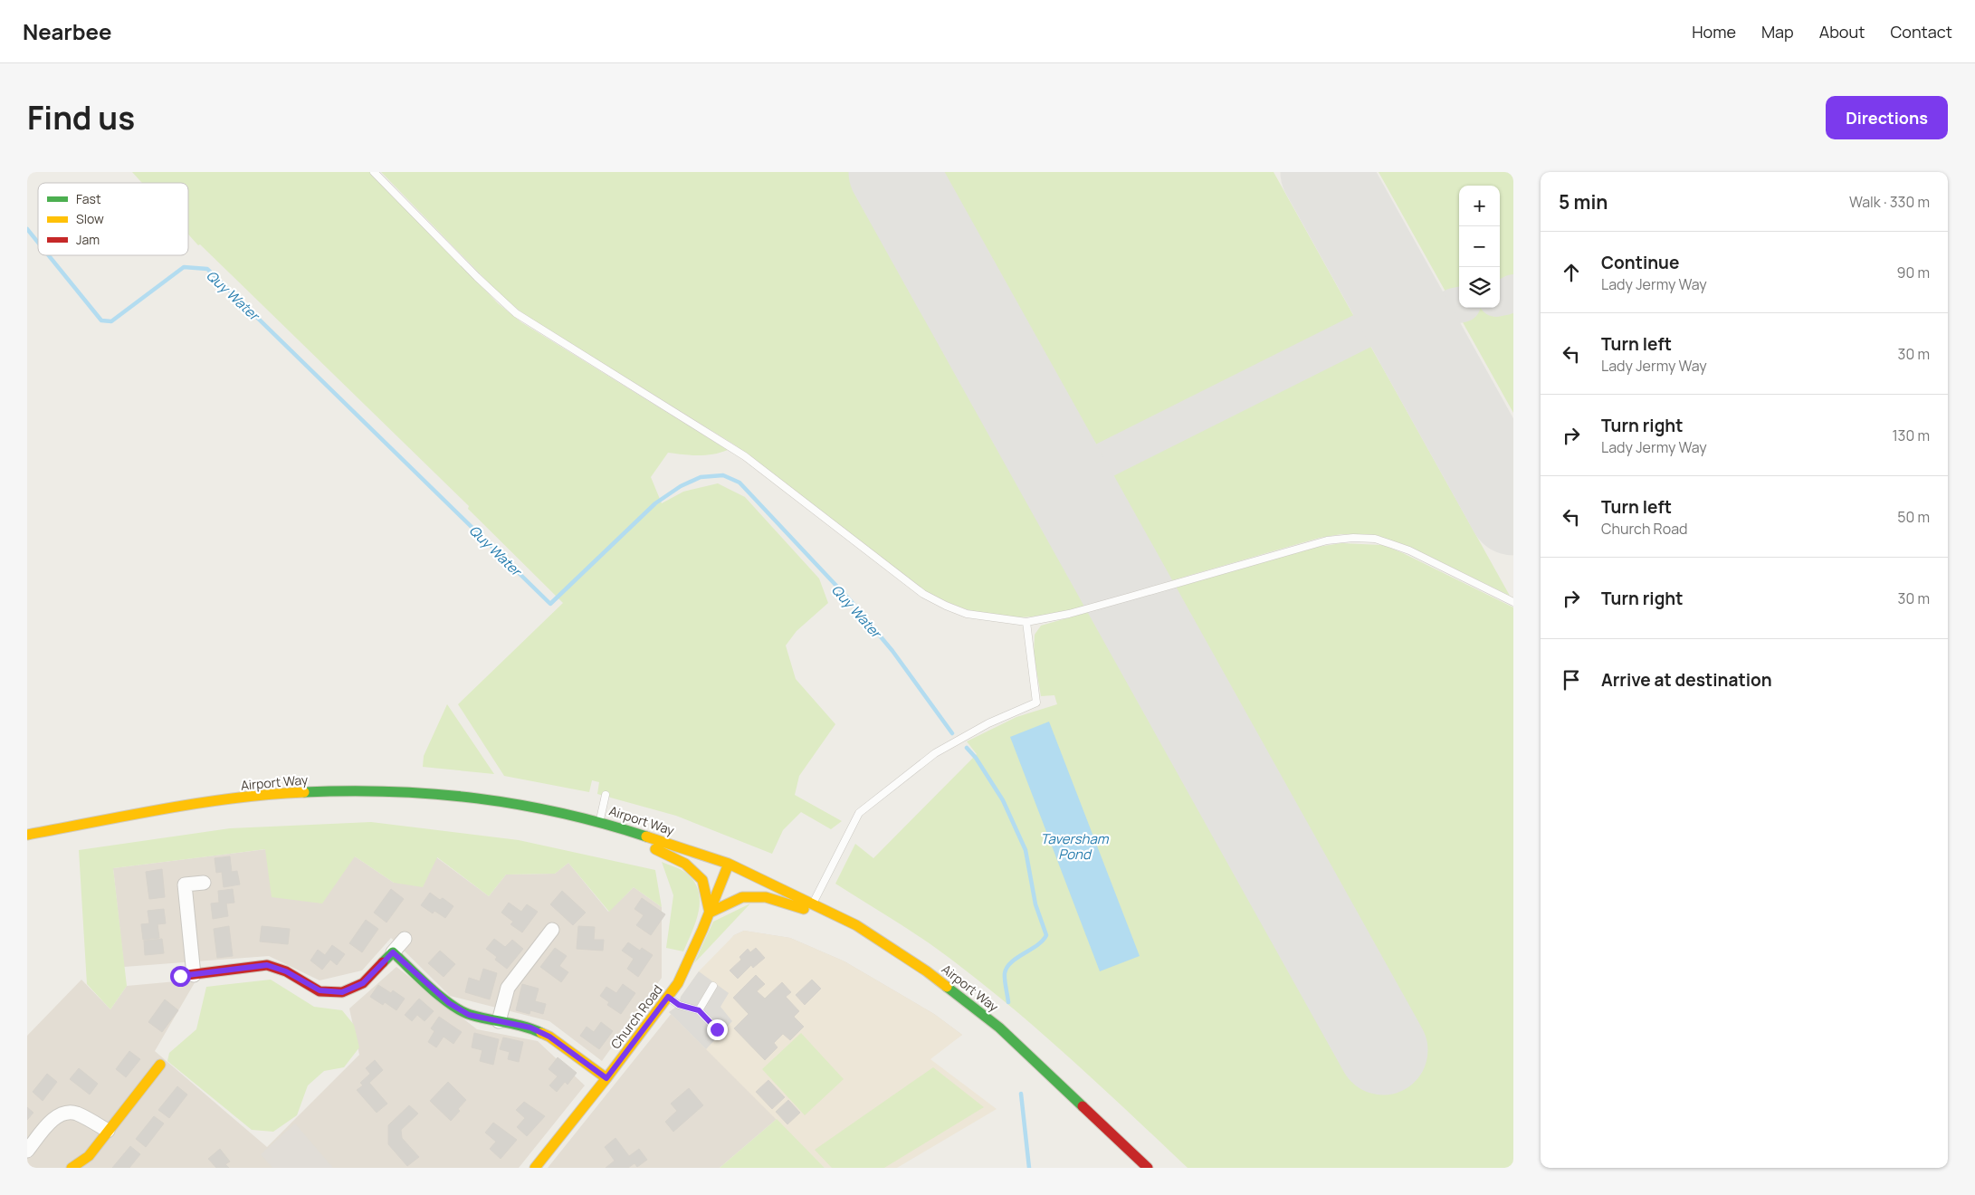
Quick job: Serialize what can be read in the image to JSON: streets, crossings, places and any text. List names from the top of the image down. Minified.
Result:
{"streets":{"street":["Airport Way","Church Road"]},"crossings":[["Airport Way","Church Road"]],"water":["Quy Water","Taversham Pond"],"legend":["Fast","Slow","Jam"],"page":{"header":"Nearbee","nav":["Home","Map","About","Contact"],"title":"Find us","buttons":"Directions","heading":["5 min","Walk · 330 m"],"map_buttons":["+","−"],"list":[["Continue","Lady Jermy Way","90 m"],["Turn left","Lady Jermy Way","30 m"],["Turn right","Lady Jermy Way","130 m"],["Turn left","Church Road","50 m"],["Turn right","30 m"],"Arrive at destination"]}}
